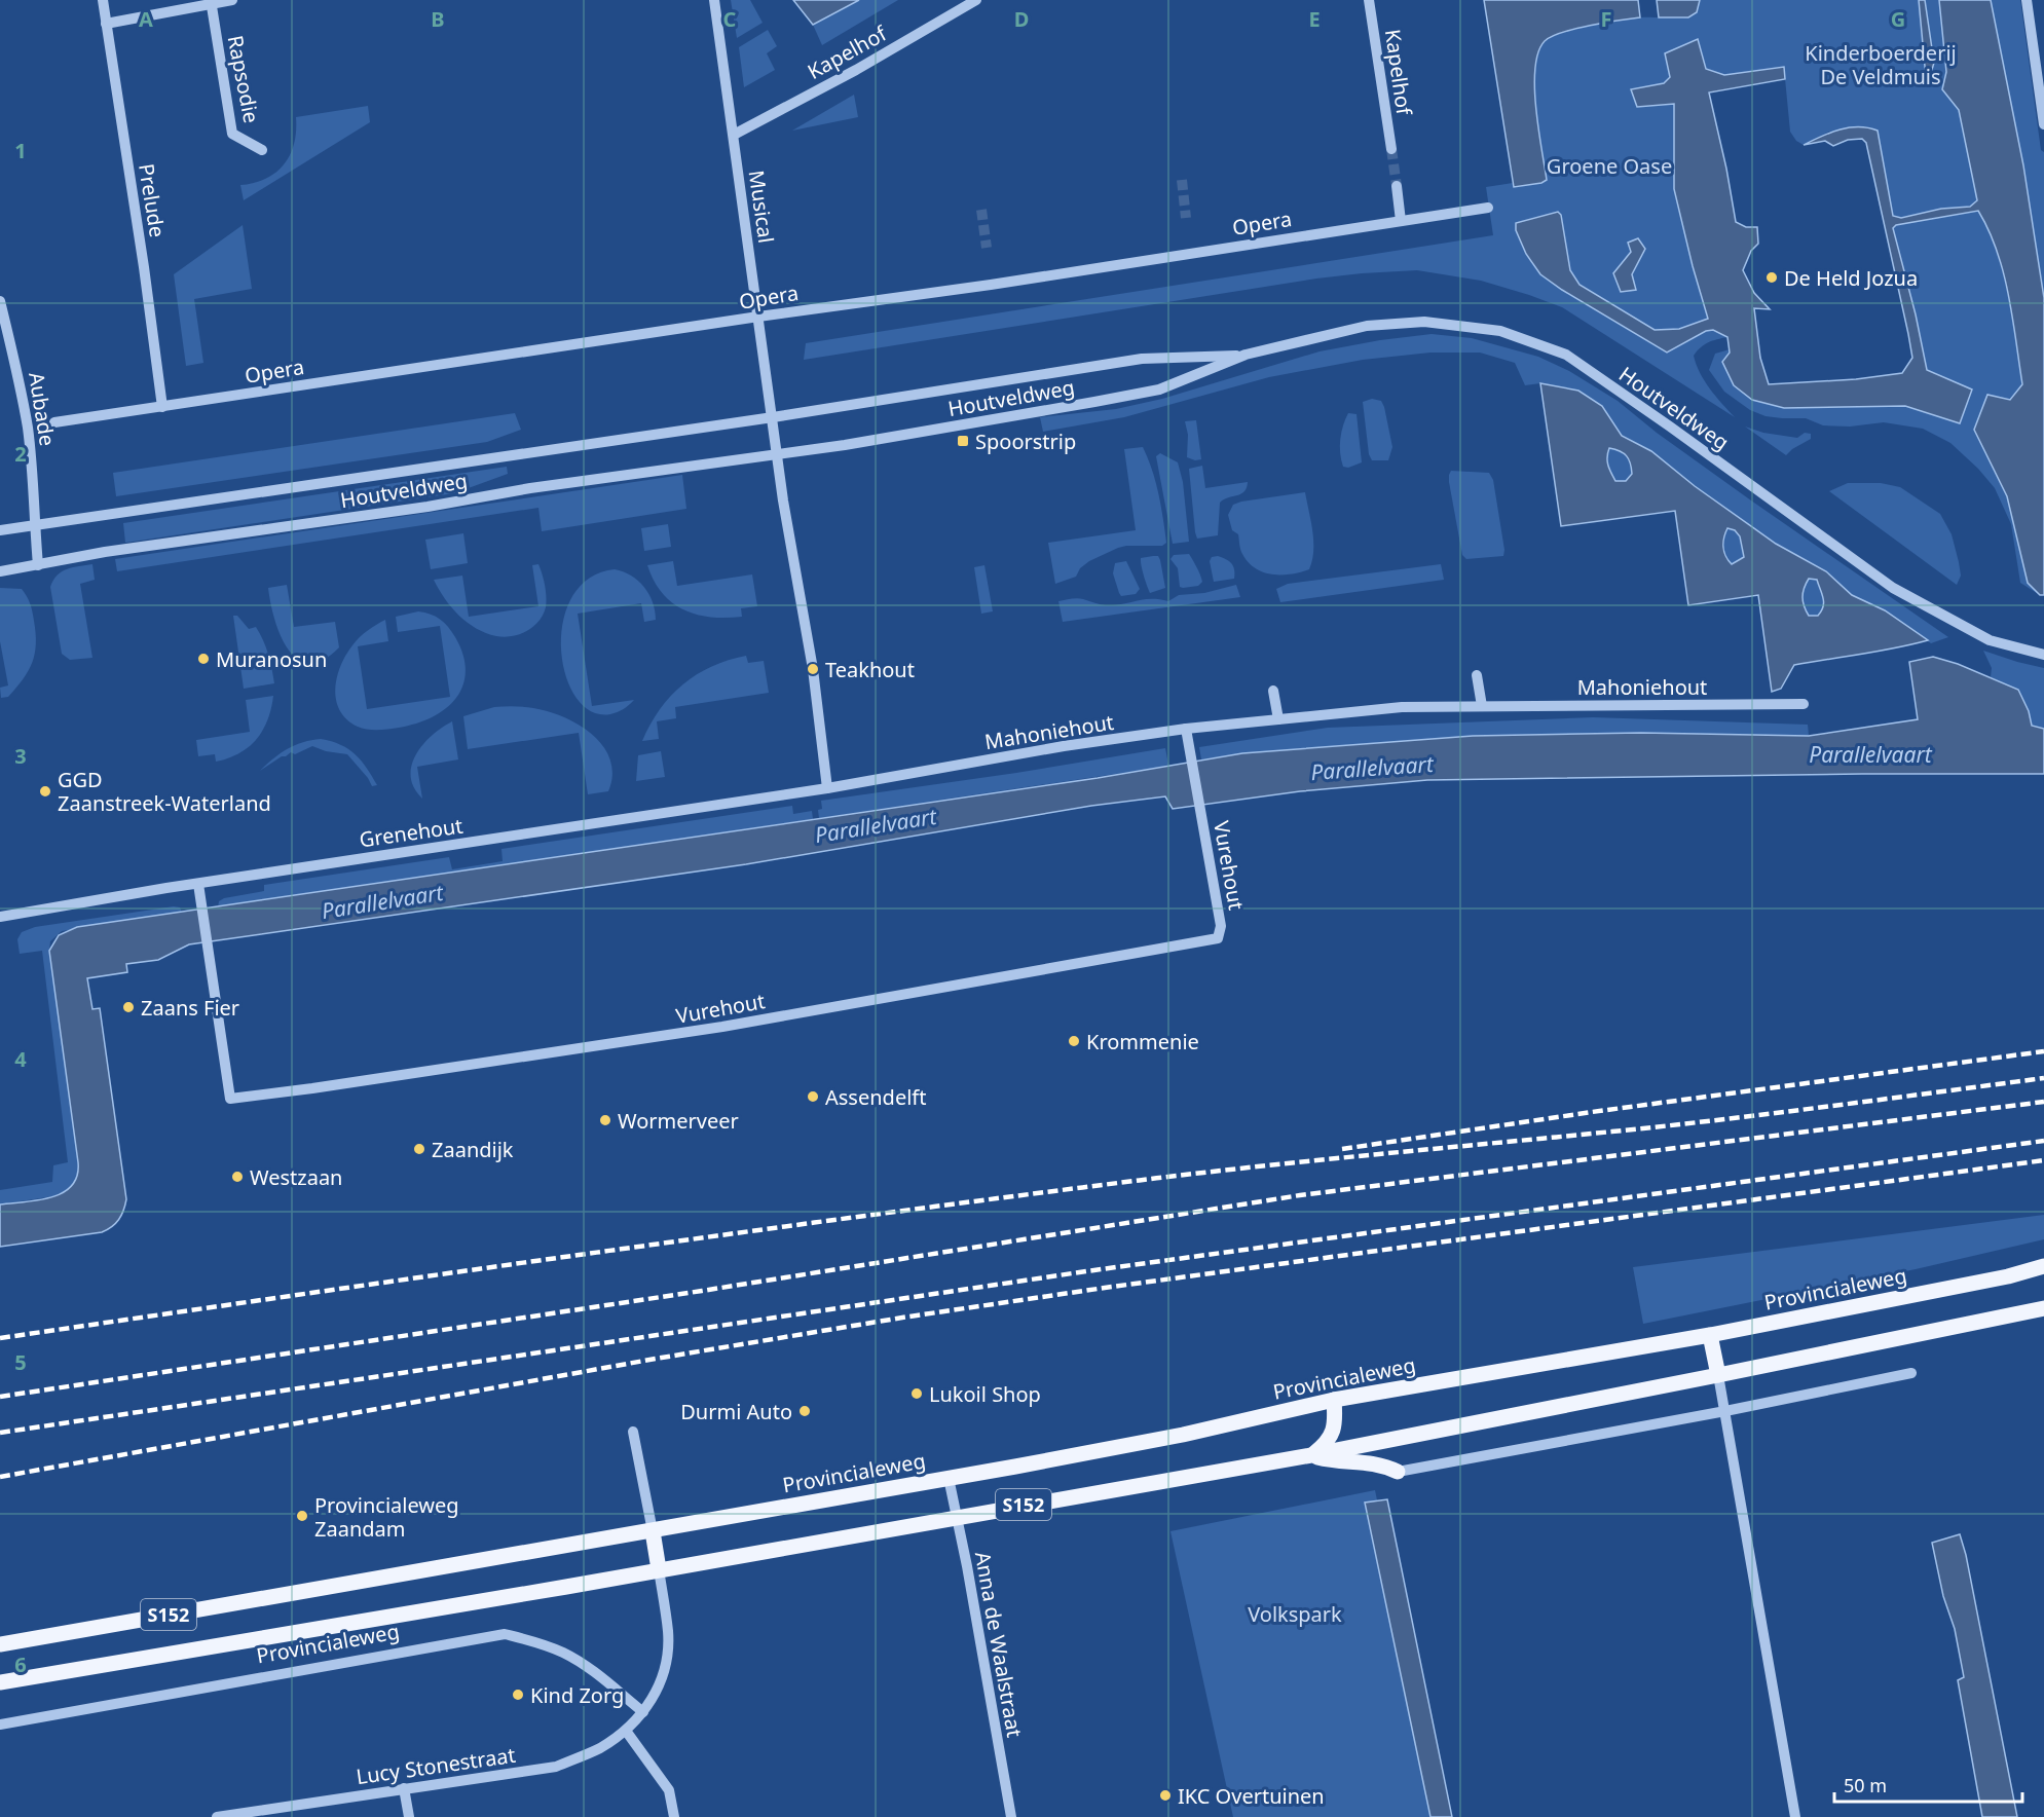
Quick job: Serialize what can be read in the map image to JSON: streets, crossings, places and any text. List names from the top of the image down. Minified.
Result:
{"streets":{"main road":["Provincialeweg","S152"],"street":["Kapelhof","Rapsodie","Prelude","Musical","Opera","Houtveldweg","Aubade","Mahoniehout","Grenehout","Vurehout","Anna de Waalstraat","Lucy Stonestraat"]},"crossings":[["Kapelhof","Musical"],["Prelude","Opera"],["Musical","Opera"],["Musical","Houtveldweg"],["Houtveldweg","Aubade"],["Mahoniehout","Grenehout"],["Mahoniehout","Vurehout"],["Grenehout","Vurehout"],["Provincialeweg","Anna de Waalstraat"],["Provincialeweg","Lucy Stonestraat"]],"water":["Parallelvaart"],"parks":["Kinderboerderij De Veldmuis","Groene Oase","Volkspark"],"places":{"other":["De Held Jozua","Muranosun","Teakhout","GGD Zaanstreek-Waterland","Zaans Fier","Krommenie","Assendelft","Wormerveer","Zaandijk","Westzaan","Lukoil Shop","Durmi Auto","Provincialeweg Zaandam","Kind Zorg","IKC Overtuinen"],"transit":["Spoorstrip"]},"scale_bar":"50 m","grid":{"columns":["A","B","C","D","E","F","G"],"rows":["1","2","3","4","5","6"]}}
